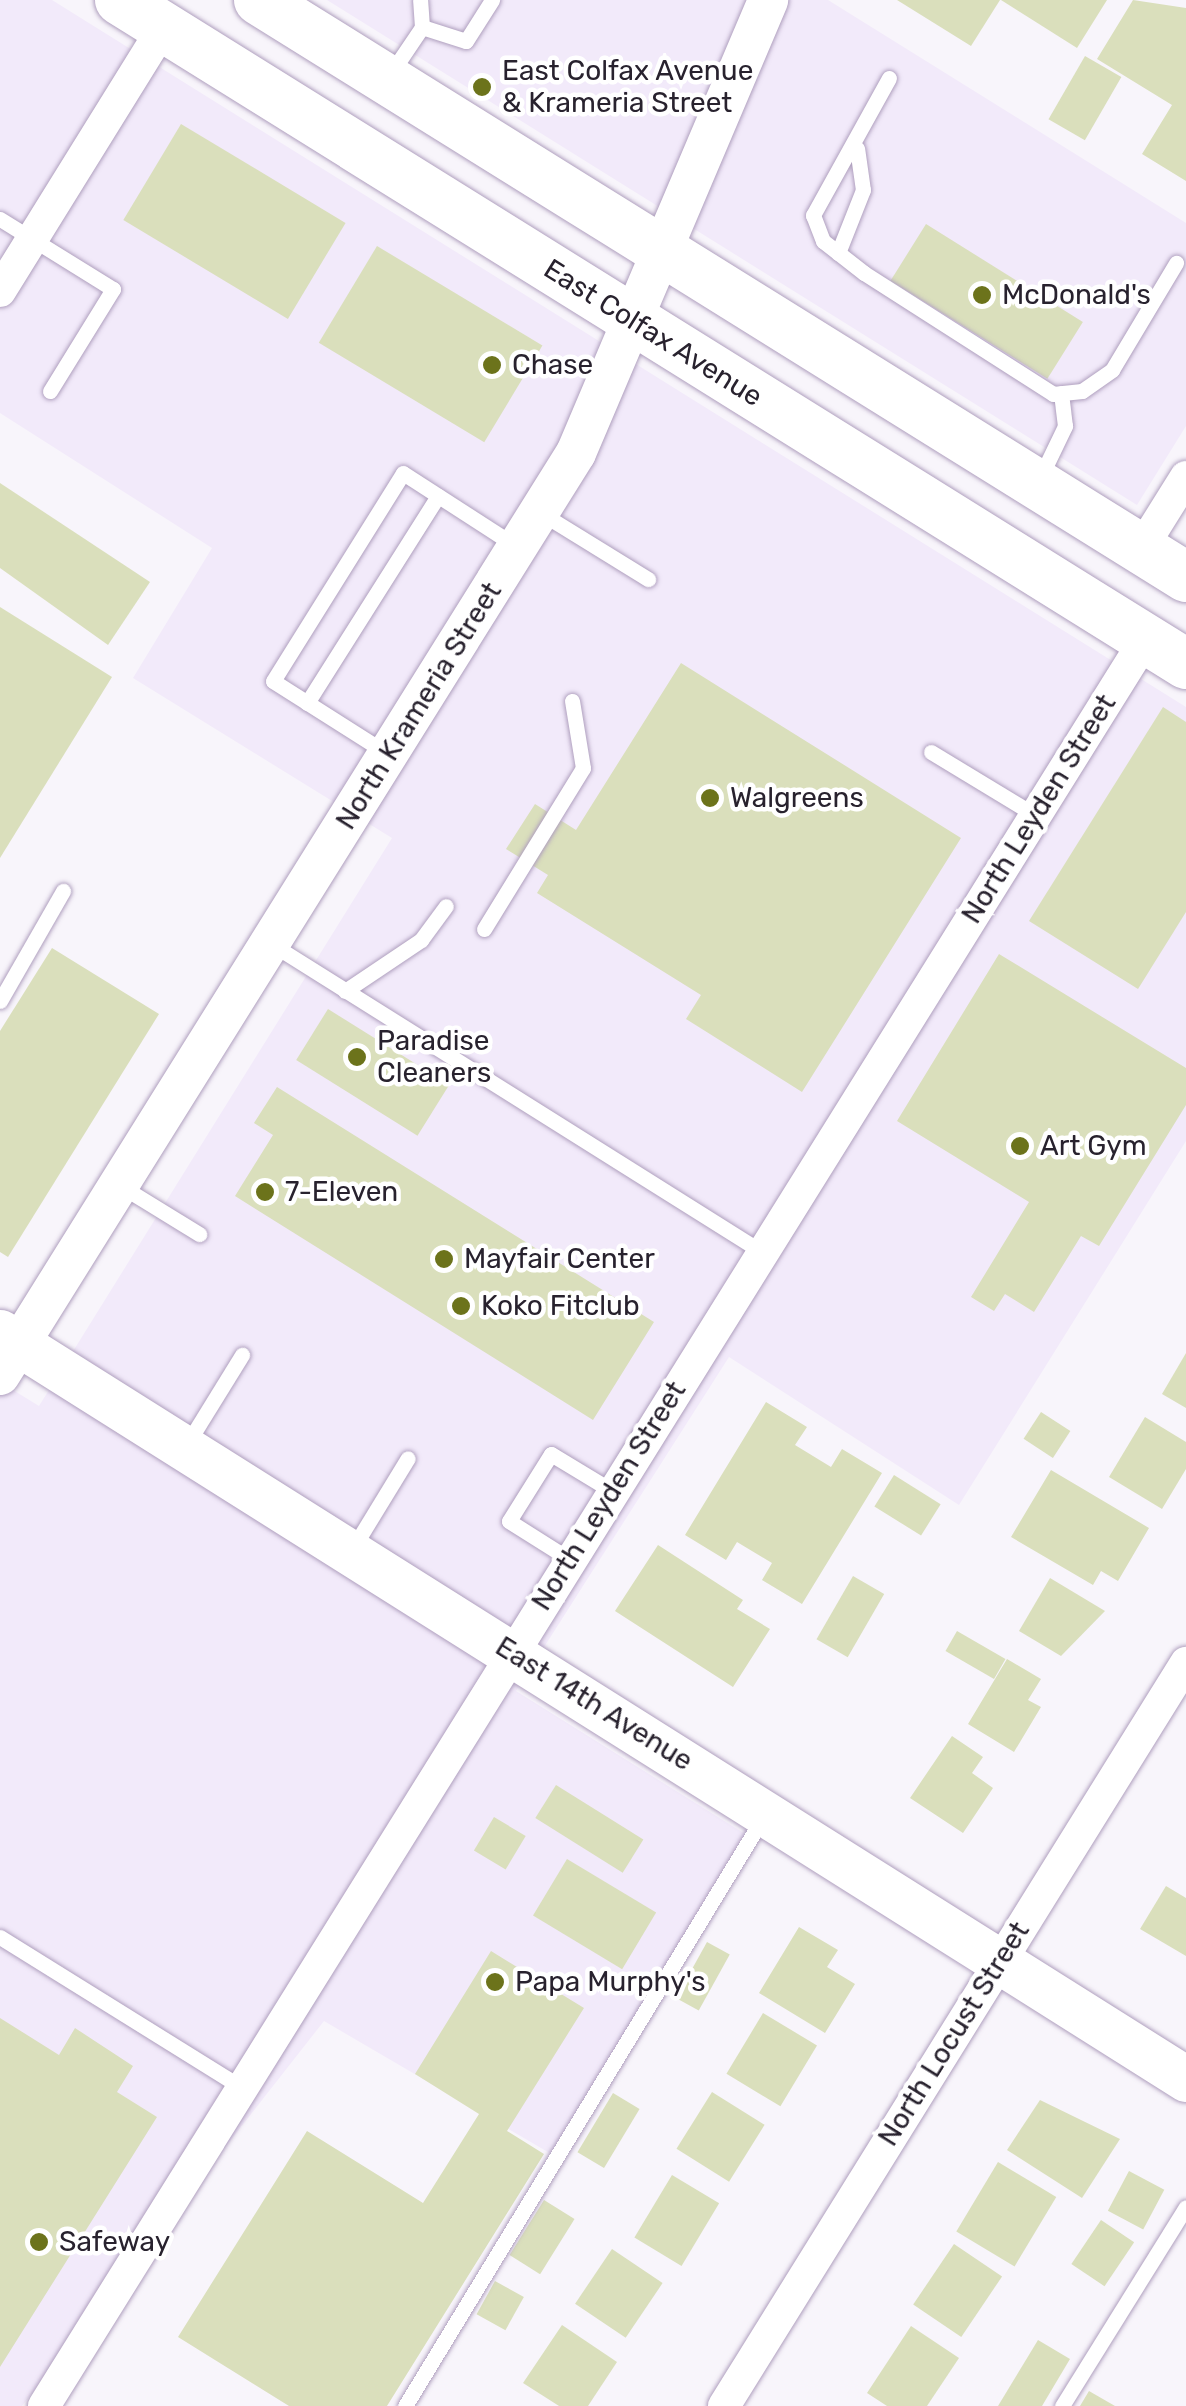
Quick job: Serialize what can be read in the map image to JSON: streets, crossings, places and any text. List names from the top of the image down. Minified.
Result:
{"streets":{"main road":["East Colfax Avenue","East 14th Avenue"],"street":["North Krameria Street","North Leyden Street","North Locust Street"]},"crossings":[["East Colfax Avenue","North Krameria Street"],["East Colfax Avenue","North Leyden Street"],["North Krameria Street","East 14th Avenue"],["North Leyden Street","East 14th Avenue"],["East 14th Avenue","North Locust Street"]],"places":["East Colfax Avenue & Krameria Street","McDonald's","Chase","Walgreens","Paradise Cleaners","Art Gym","7-Eleven","Mayfair Center","Koko Fitclub","Papa Murphy's","Safeway"]}
